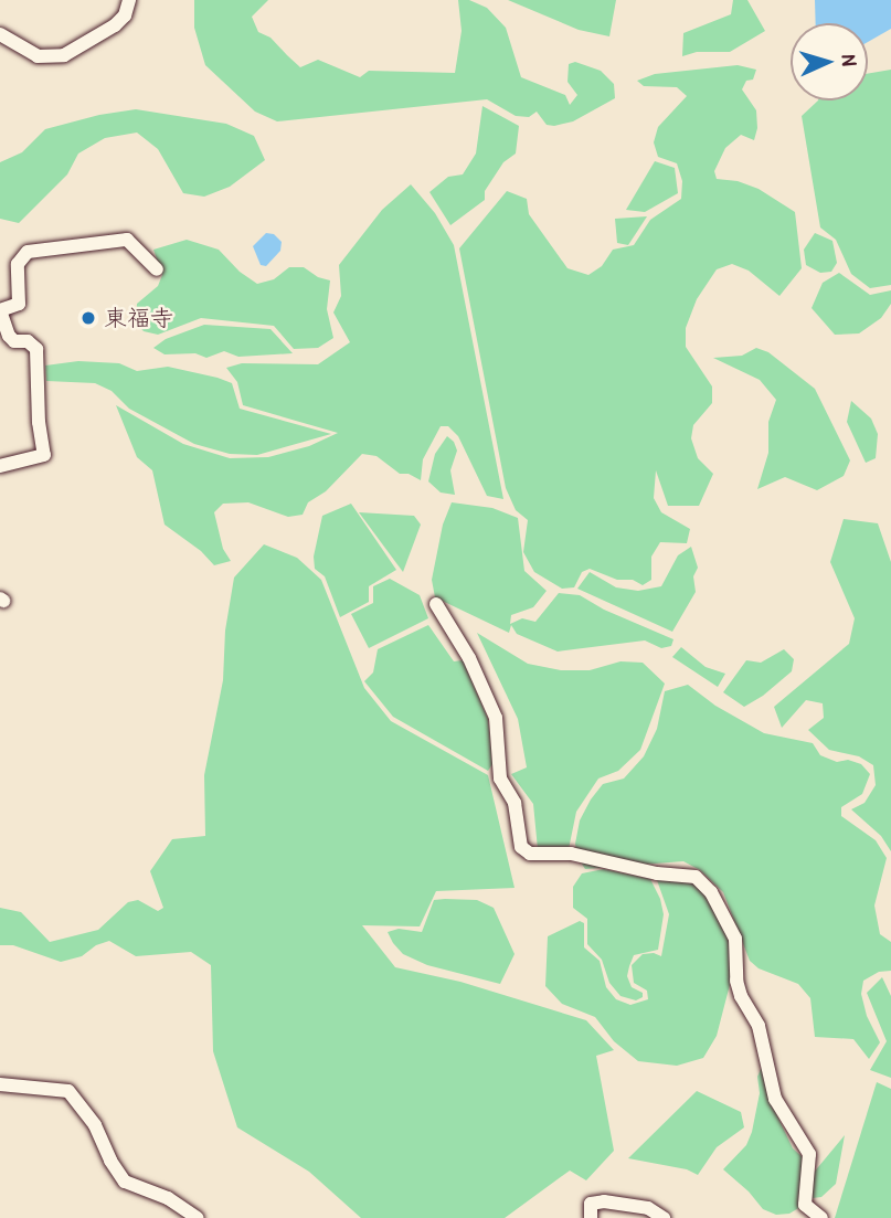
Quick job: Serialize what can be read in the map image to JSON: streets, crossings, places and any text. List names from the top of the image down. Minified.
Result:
{"places":["東福寺"],"north":"right"}
